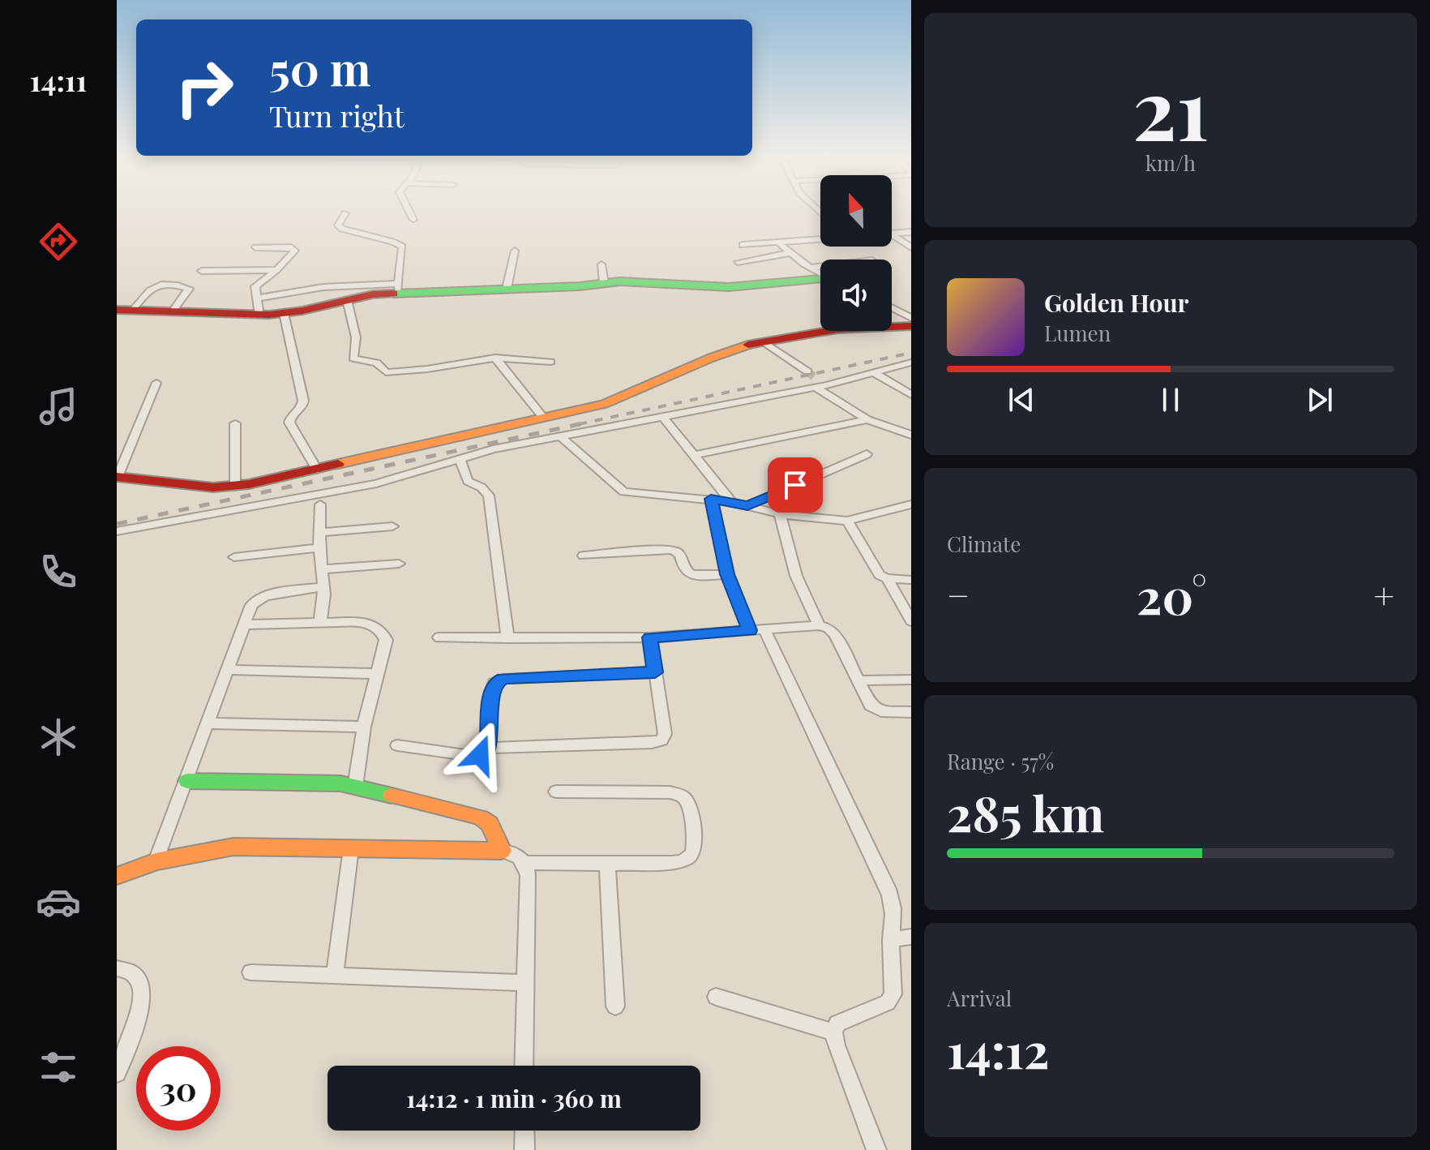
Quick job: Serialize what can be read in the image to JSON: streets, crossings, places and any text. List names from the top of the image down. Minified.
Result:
{"north":"top","page":{"tabs":"14:11","tile":[["21","km/h"],"Climate",["Range · 57%","285 km"],["Arrival","14:12"]],"turn":["50 m","Turn right"],"song":["Golden Hour","Lumen"],"heat":["−","20°","+"],"limit":"30","trip":"14:12 · 1 min · 360 m"}}
